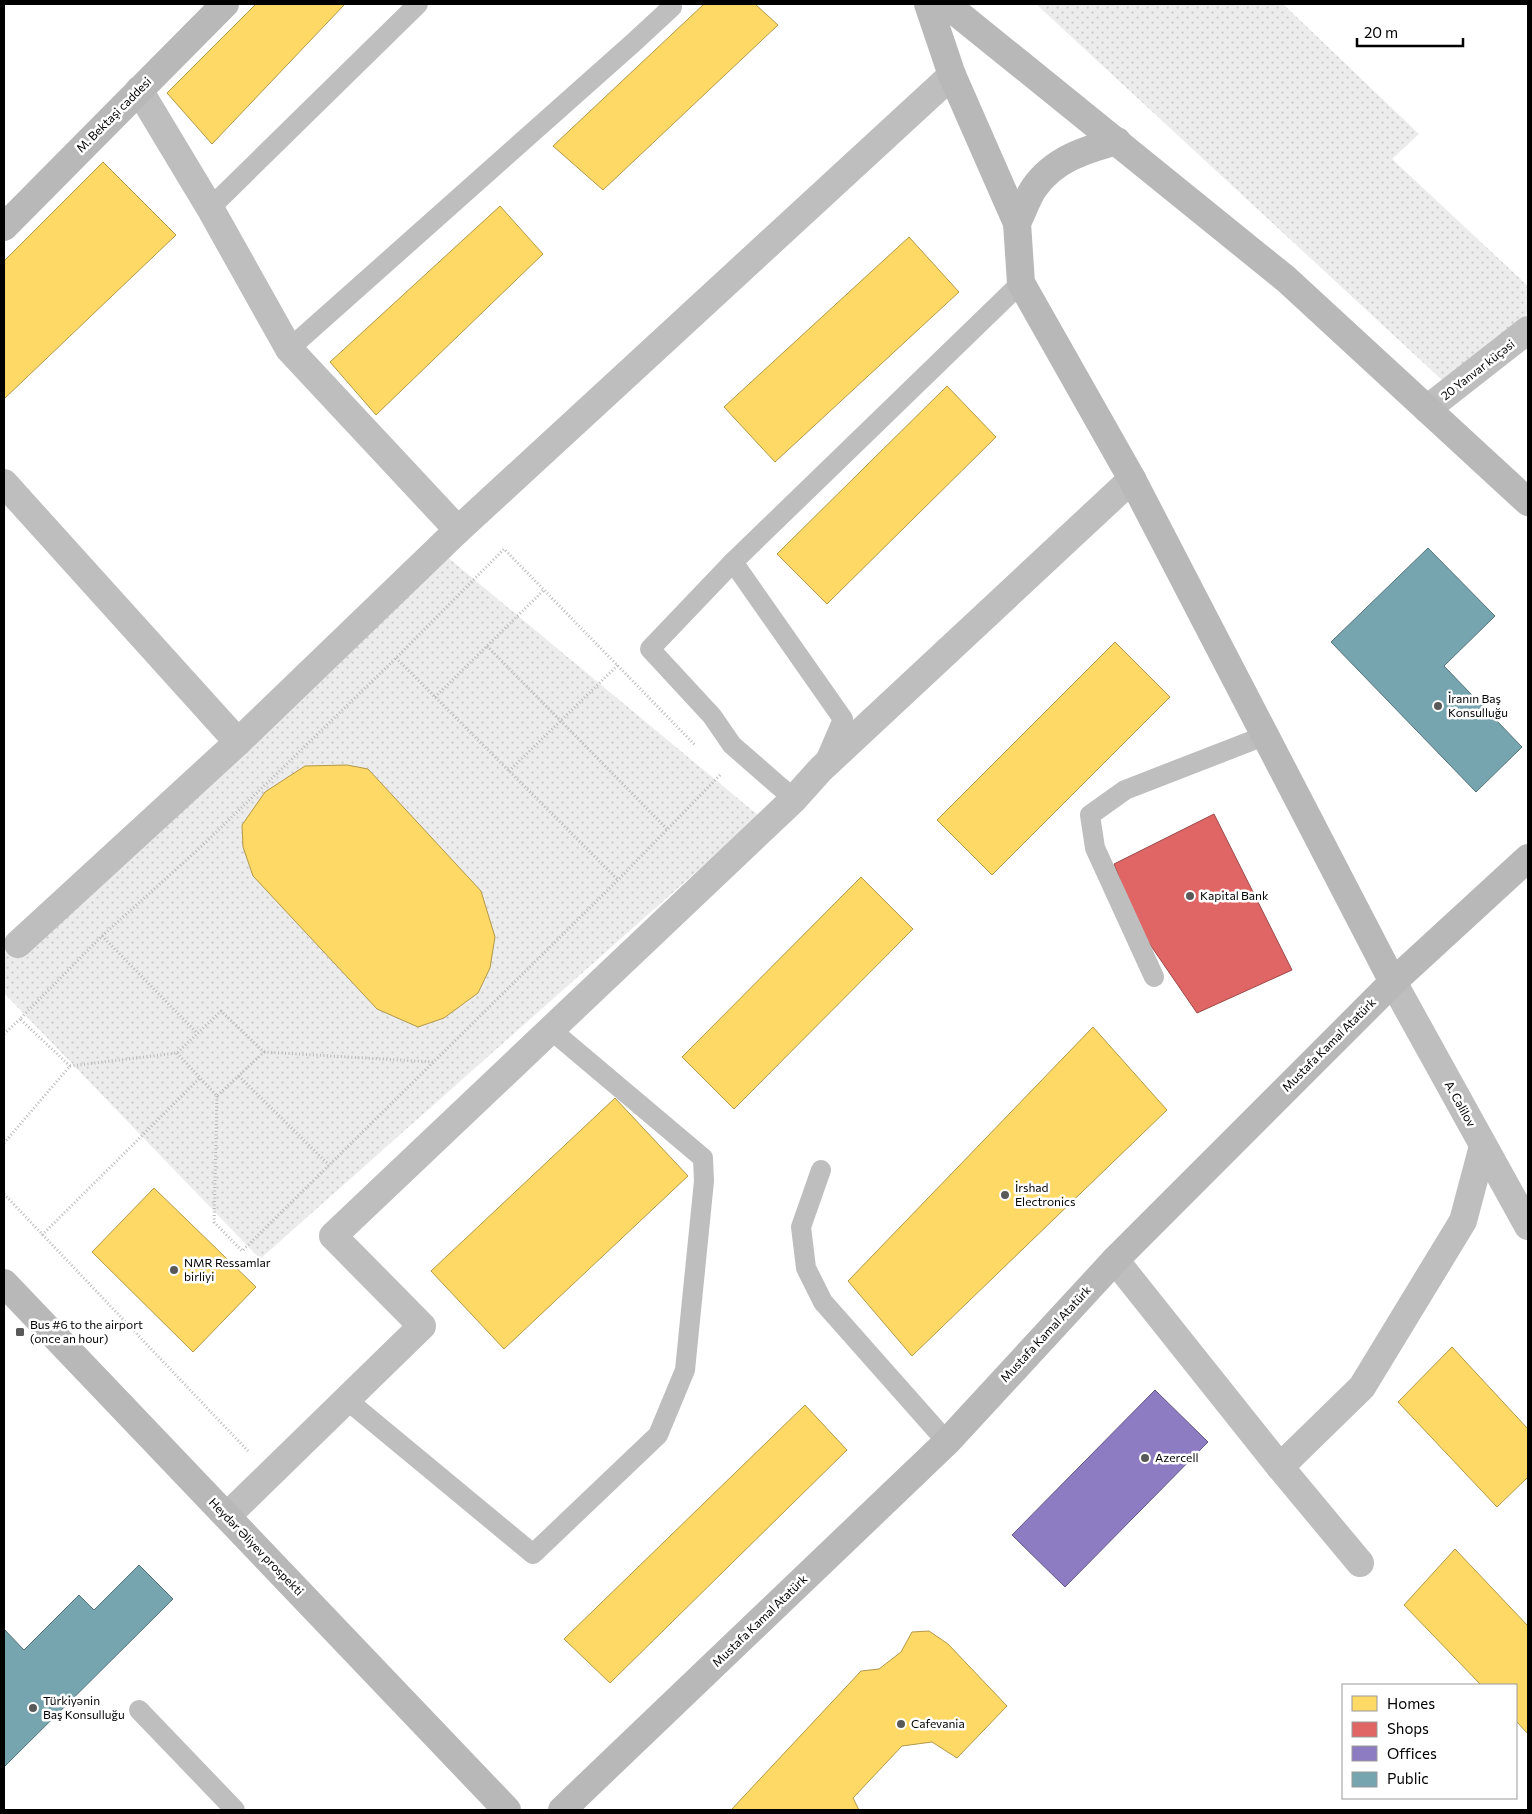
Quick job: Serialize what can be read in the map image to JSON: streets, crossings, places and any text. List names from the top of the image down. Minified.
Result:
{"streets":{"main road":["M. Bektaşi caddesi","Mustafa Kamal Atatürk","Heydər Əliyev prospekti"],"street":["20 Yanvar küçəsi","A. Cəlilov"]},"crossings":[["Mustafa Kamal Atatürk","A. Cəlilov"]],"places":{"other":["İranın Baş Konsulluğu","Kapital Bank","İrshad Electronics","NMR Ressamlar birliyi","Azercell","Türkiyənin Baş Konsulluğu","Cafevania"],"transit":["Bus #6 to the airport (once an hour)"]},"legend":["Homes","Shops","Offices","Public"],"scale_bar":"20 m"}
